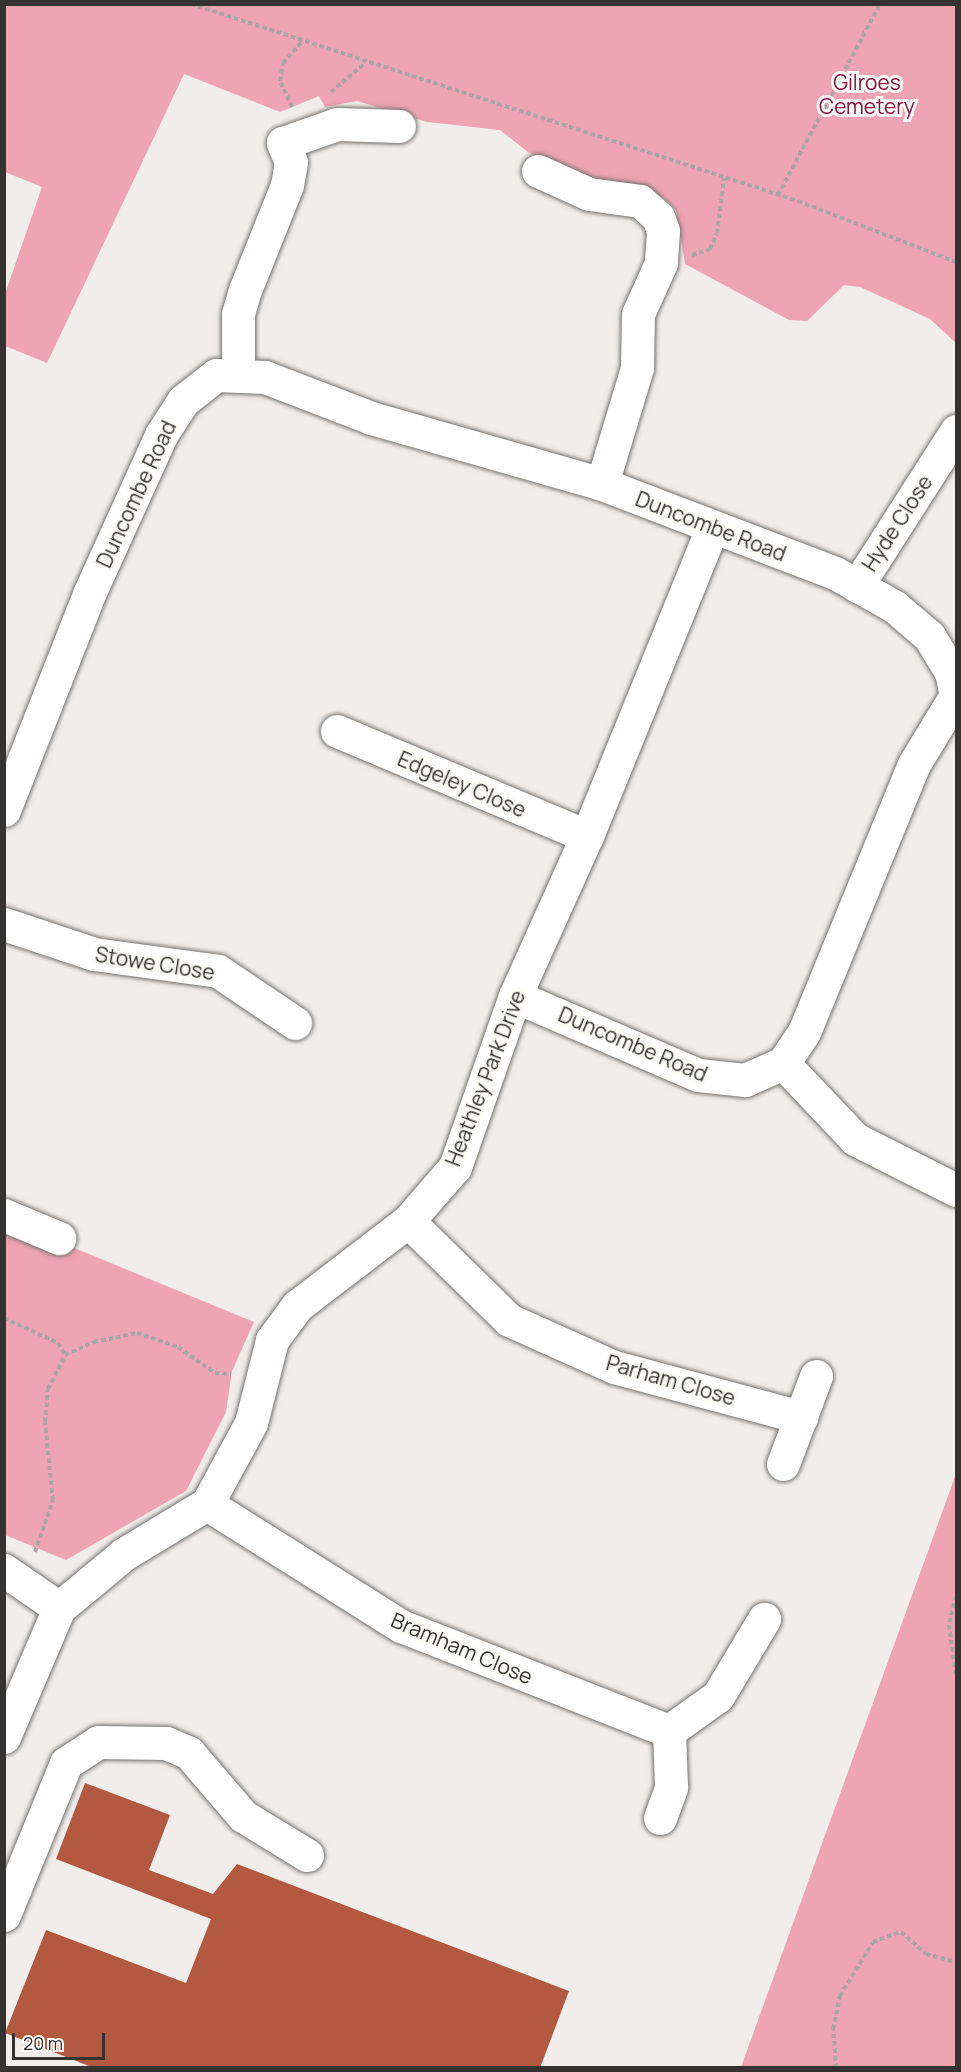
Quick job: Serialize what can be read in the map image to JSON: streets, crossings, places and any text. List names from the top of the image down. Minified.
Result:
{"streets":{"street":["Duncombe Road","Hyde Close","Edgeley Close","Stowe Close","Heathley Park Drive","Parham Close","Bramham Close"]},"crossings":[["Duncombe Road","Hyde Close"],["Duncombe Road","Heathley Park Drive"],["Edgeley Close","Heathley Park Drive"],["Heathley Park Drive","Parham Close"],["Heathley Park Drive","Bramham Close"]],"parks":["Gilroes Cemetery"],"scale_bar":"20 m"}
